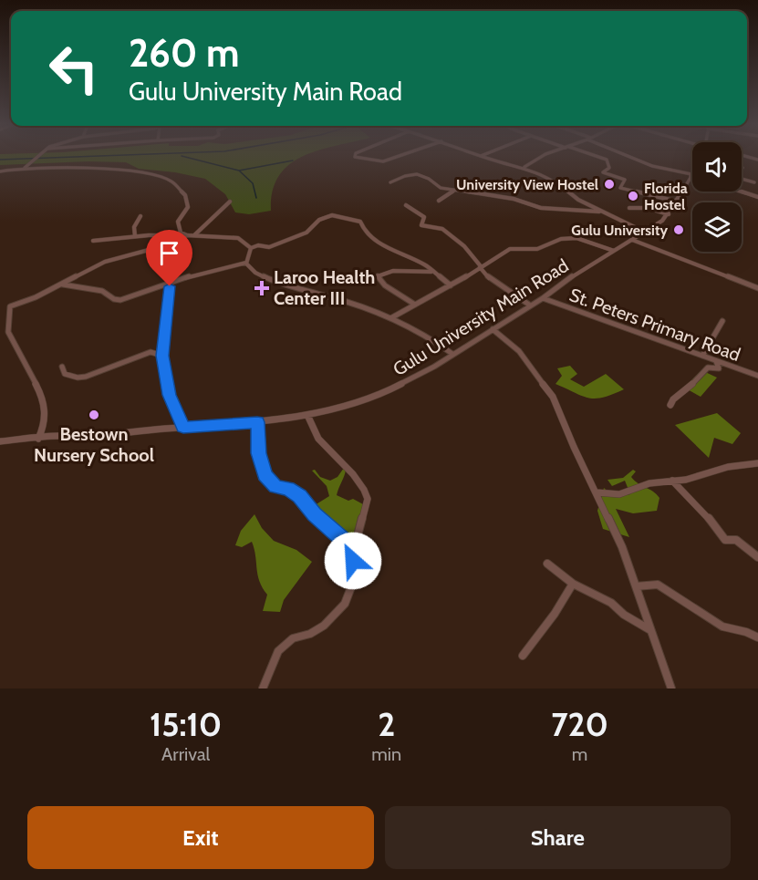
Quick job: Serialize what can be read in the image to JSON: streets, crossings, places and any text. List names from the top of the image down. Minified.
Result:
{"streets":{"street":["Gulu University Main Road","St. Peters Primary Road"]},"crossings":[["Gulu University Main Road","St. Peters Primary Road"]],"places":{"other":["University View Hostel","Florida Hostel","Gulu University","Bestown Nursery School"],"health":["Laroo Health Center III"]},"page":{"turn":["260 m","Gulu University Main Road"],"eta":["15:10","Arrival","2","min","720","m"],"buttons":["Exit","Share"]}}
